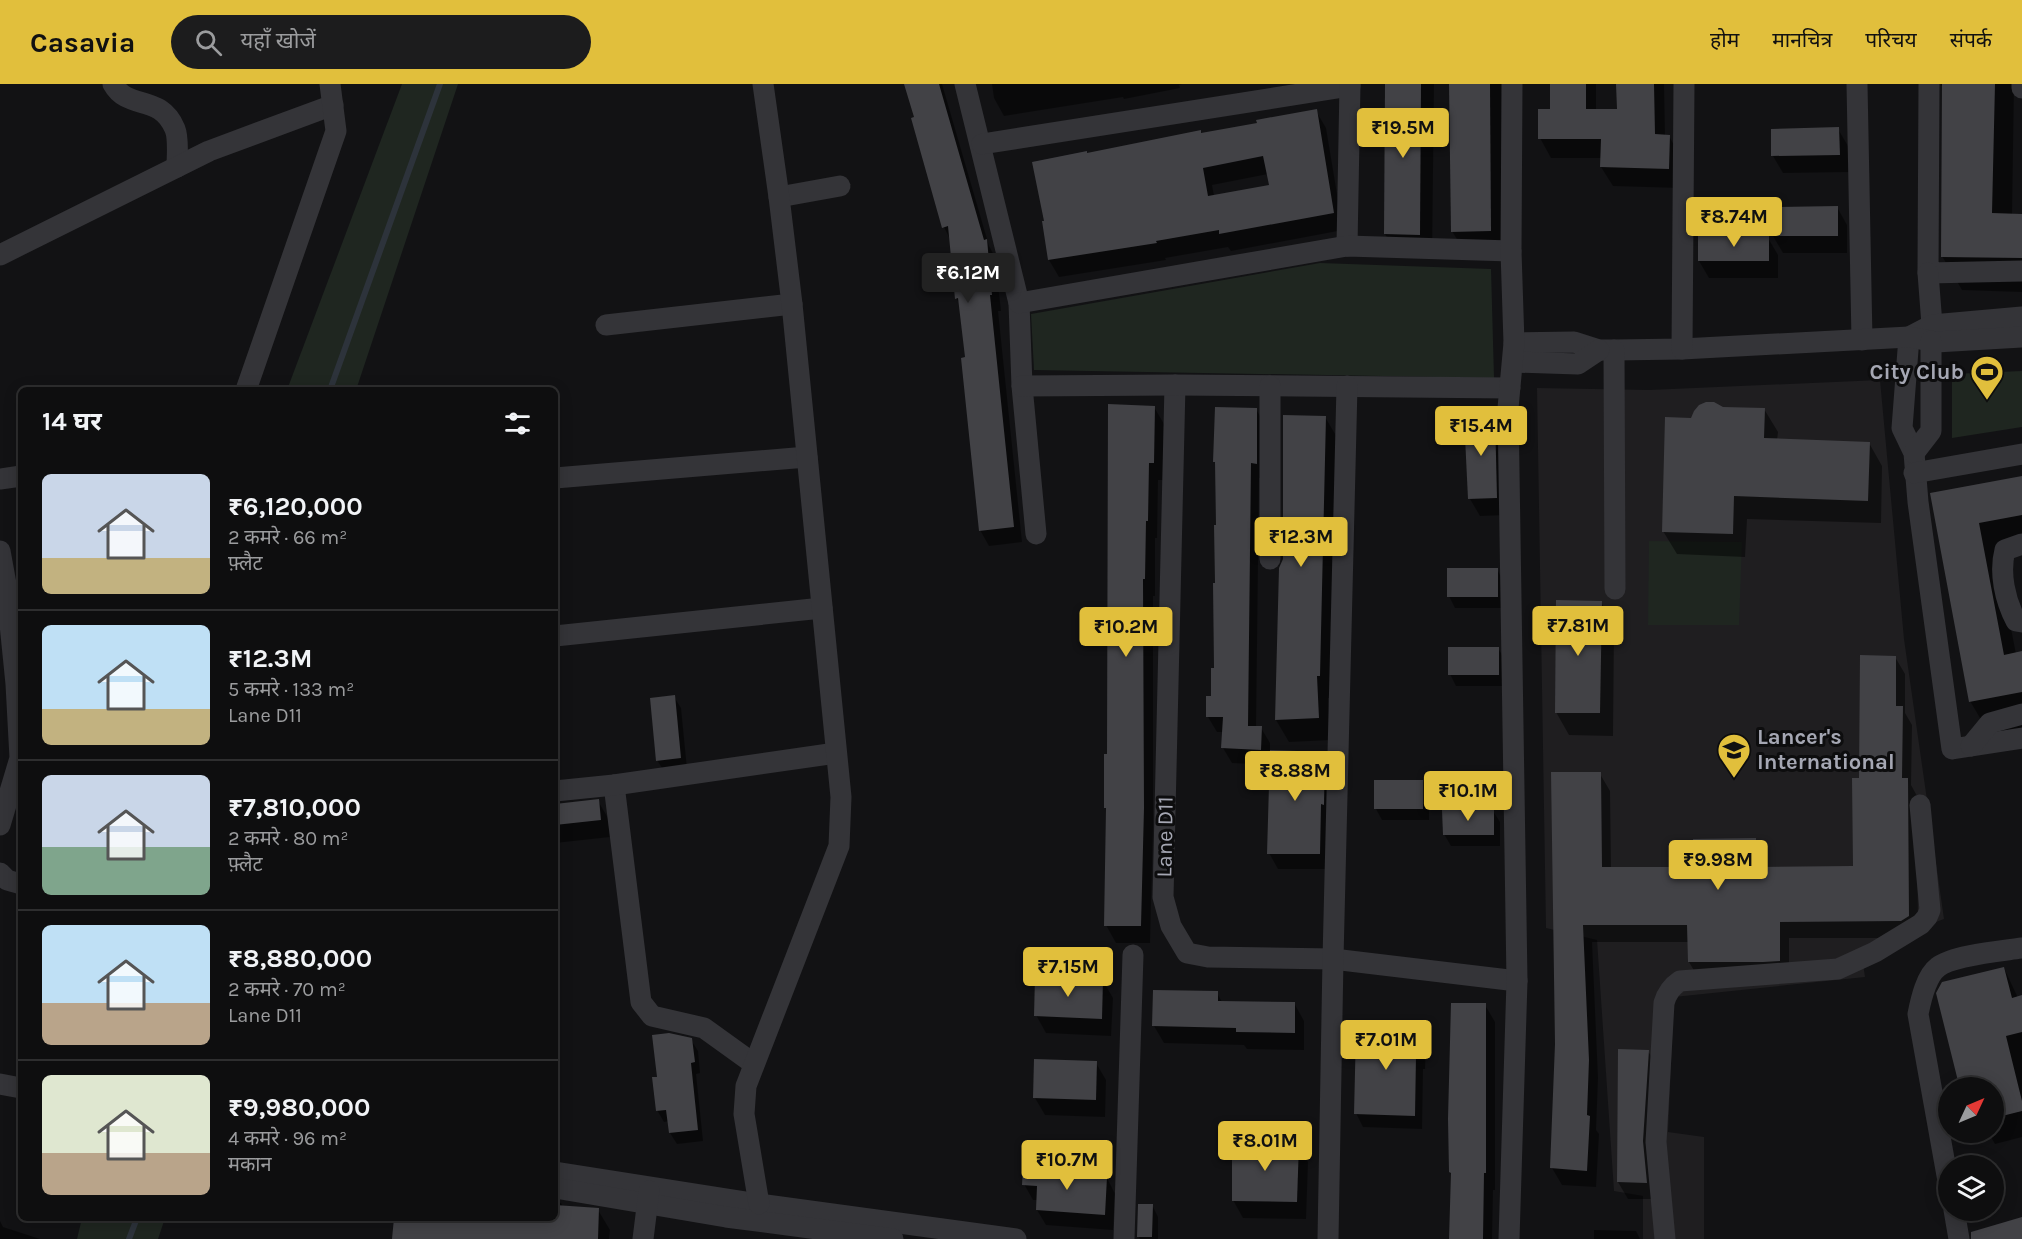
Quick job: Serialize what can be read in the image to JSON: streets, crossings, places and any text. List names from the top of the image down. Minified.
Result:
{"streets":{"street":["Lane D11"]},"places":{"sports":["City Club"],"school or university":["Lancer's International"]},"north":"top right","page":{"header":"Casavia","search":"यहाँ खोजें","nav":["होम","मानचित्र","परिचय","संपर्क"],"price":["₹19.5M","₹8.74M","₹6.12M","₹15.4M","₹12.3M","₹7.81M","₹10.2M","₹8.88M","₹10.1M","₹9.98M","₹7.15M","₹7.01M","₹8.01M","₹10.7M"],"heading":"14 घर","list":[{"name":"₹6,120,000","note":"2 कमरे · 66 m² · फ़्लैट"},{"name":"₹12.3M","note":"5 कमरे · 133 m² · Lane D11"},{"name":"₹7,810,000","note":"2 कमरे · 80 m² · फ़्लैट"},{"name":"₹8,880,000","note":"2 कमरे · 70 m² · Lane D11"},{"name":"₹9,980,000","note":"4 कमरे · 96 m² · मकान"}]}}
